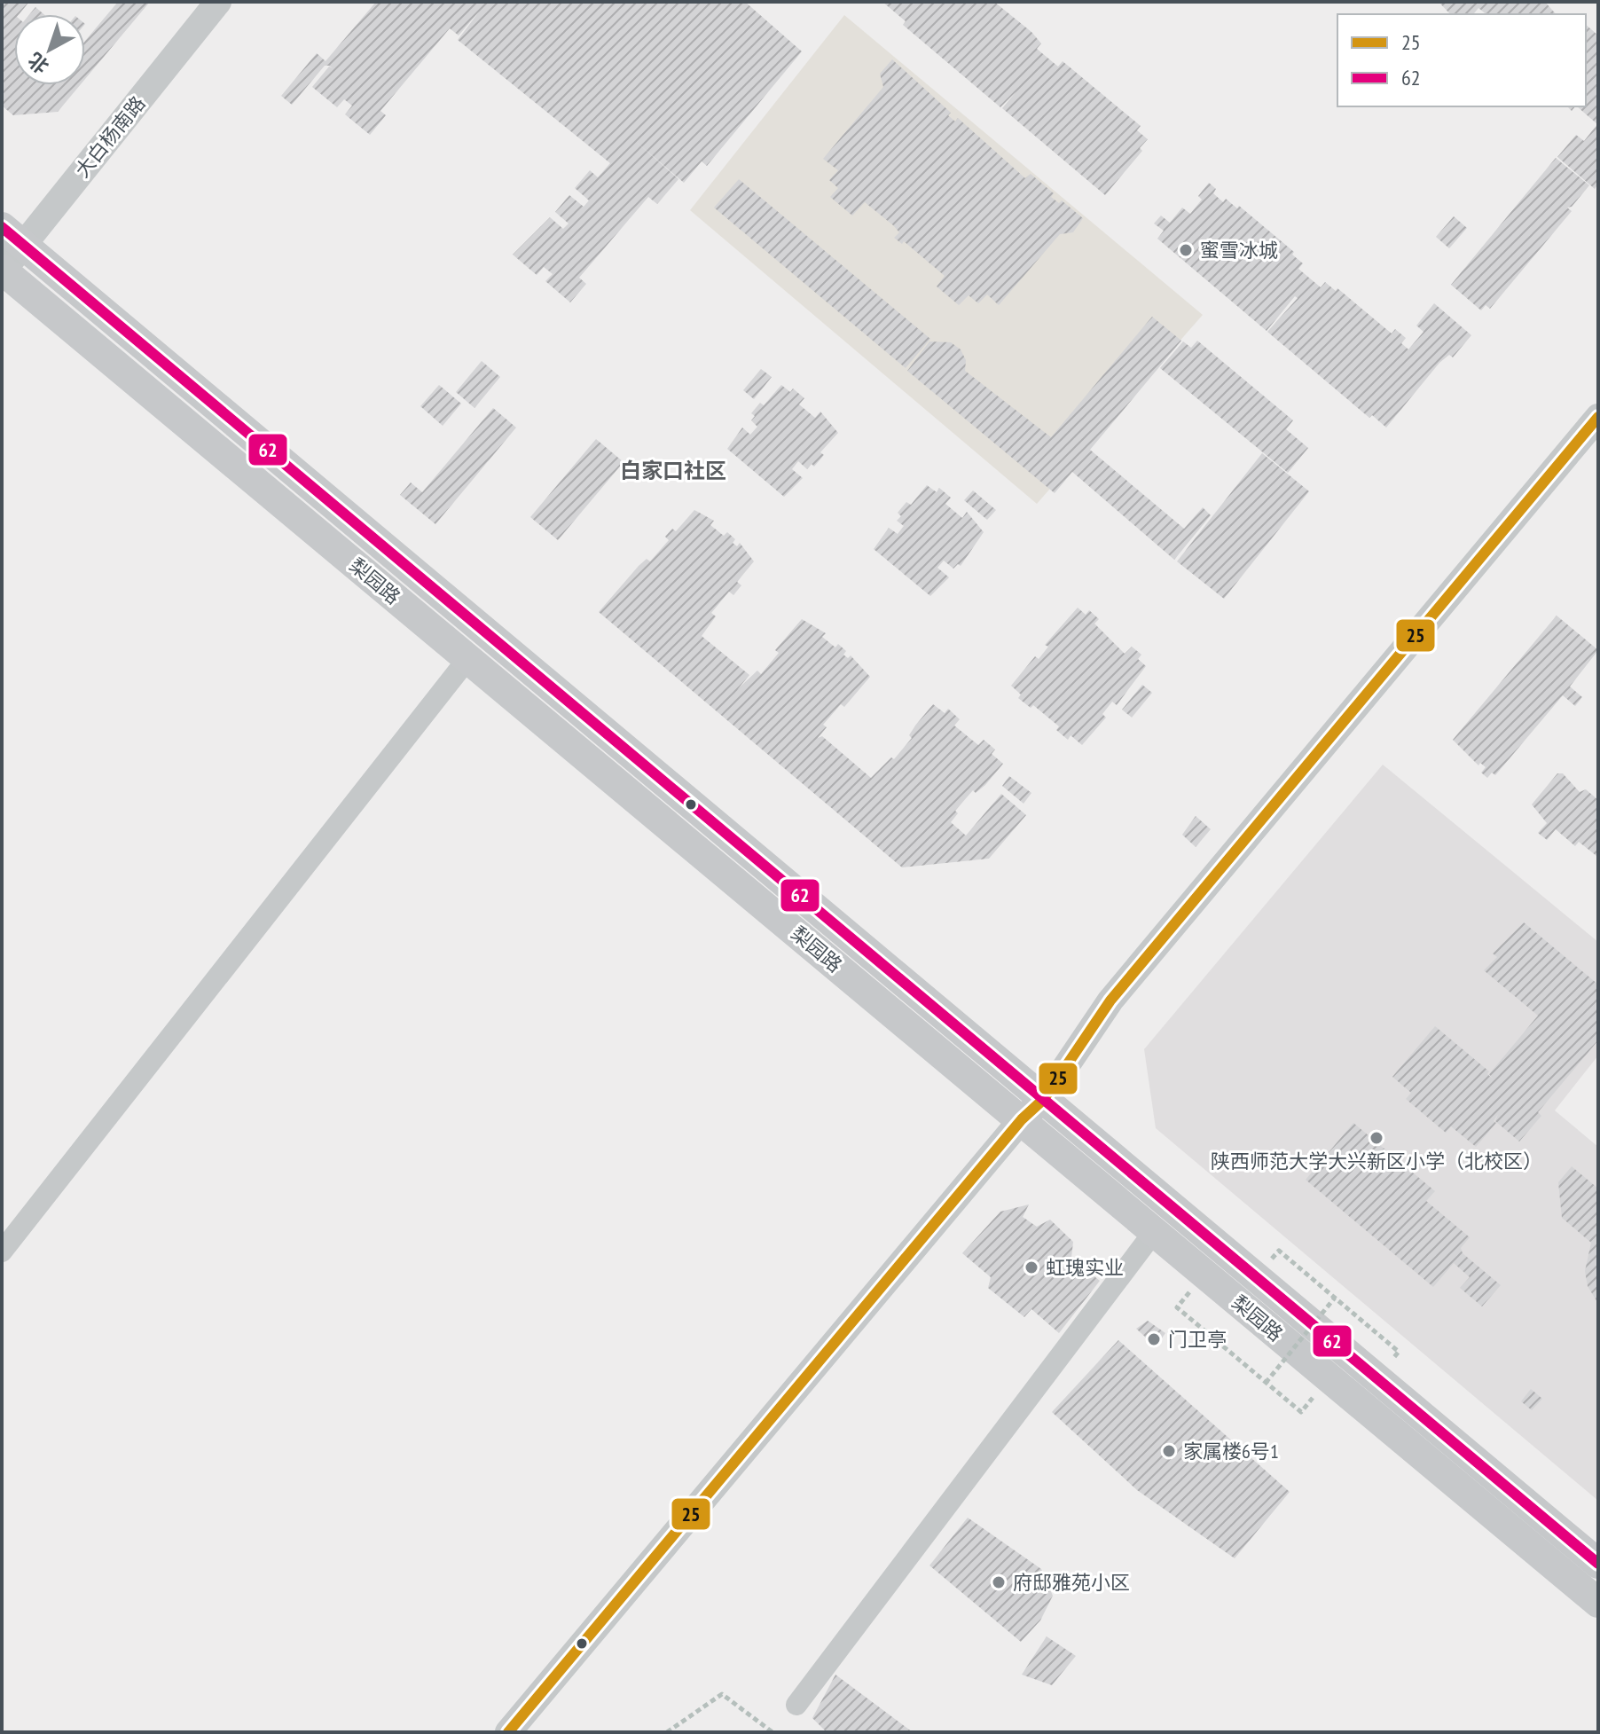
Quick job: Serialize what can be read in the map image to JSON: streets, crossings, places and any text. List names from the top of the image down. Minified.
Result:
{"streets":{"main road":["梨园路"],"street":["大白杨南路"]},"crossings":[["大白杨南路","梨园路"]],"districts":["白家口社区"],"places":["蜜雪冰城","陕西师范大学大兴新区小学（北校区）","虹瑰实业","门卫亭","家属楼6号1","府邸雅苑小区"],"lines":["transit line 62","transit line 25"],"legend":["25","62"],"north":"bottom left"}
